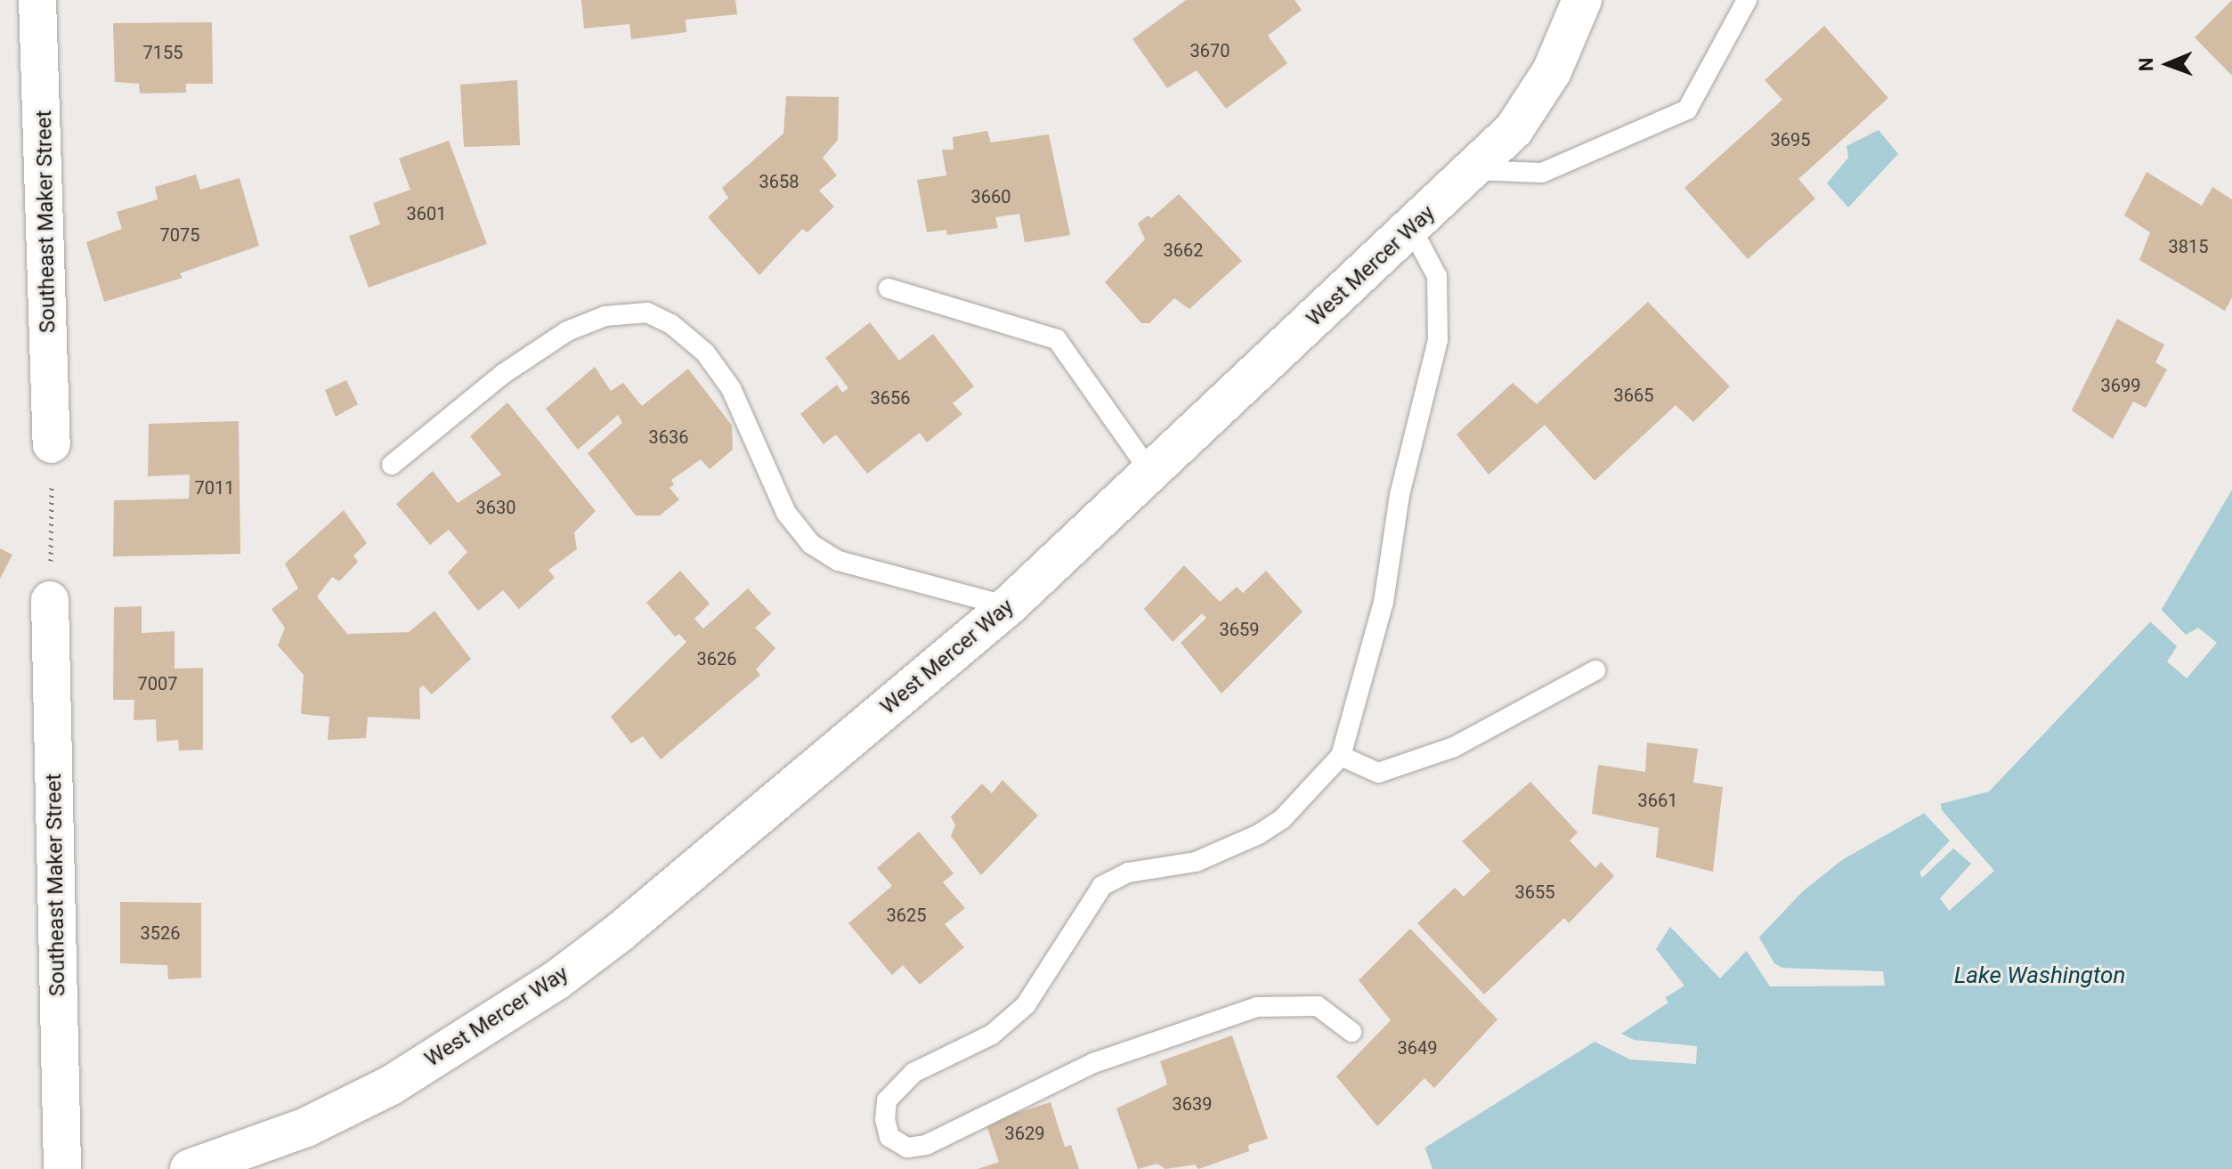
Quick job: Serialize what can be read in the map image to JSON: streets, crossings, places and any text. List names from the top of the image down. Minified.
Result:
{"streets":{"street":["Southeast Maker Street","West Mercer Way"]},"water":["Lake Washington"],"house_numbers":["3670","7155","3695","3658","3660","3601","7075","3815","3662","3699","3665","3656","3636","7011","3630","3659","3626","7007","3661","3655","3625","3526","3649","3639","3629"],"north":"left"}
